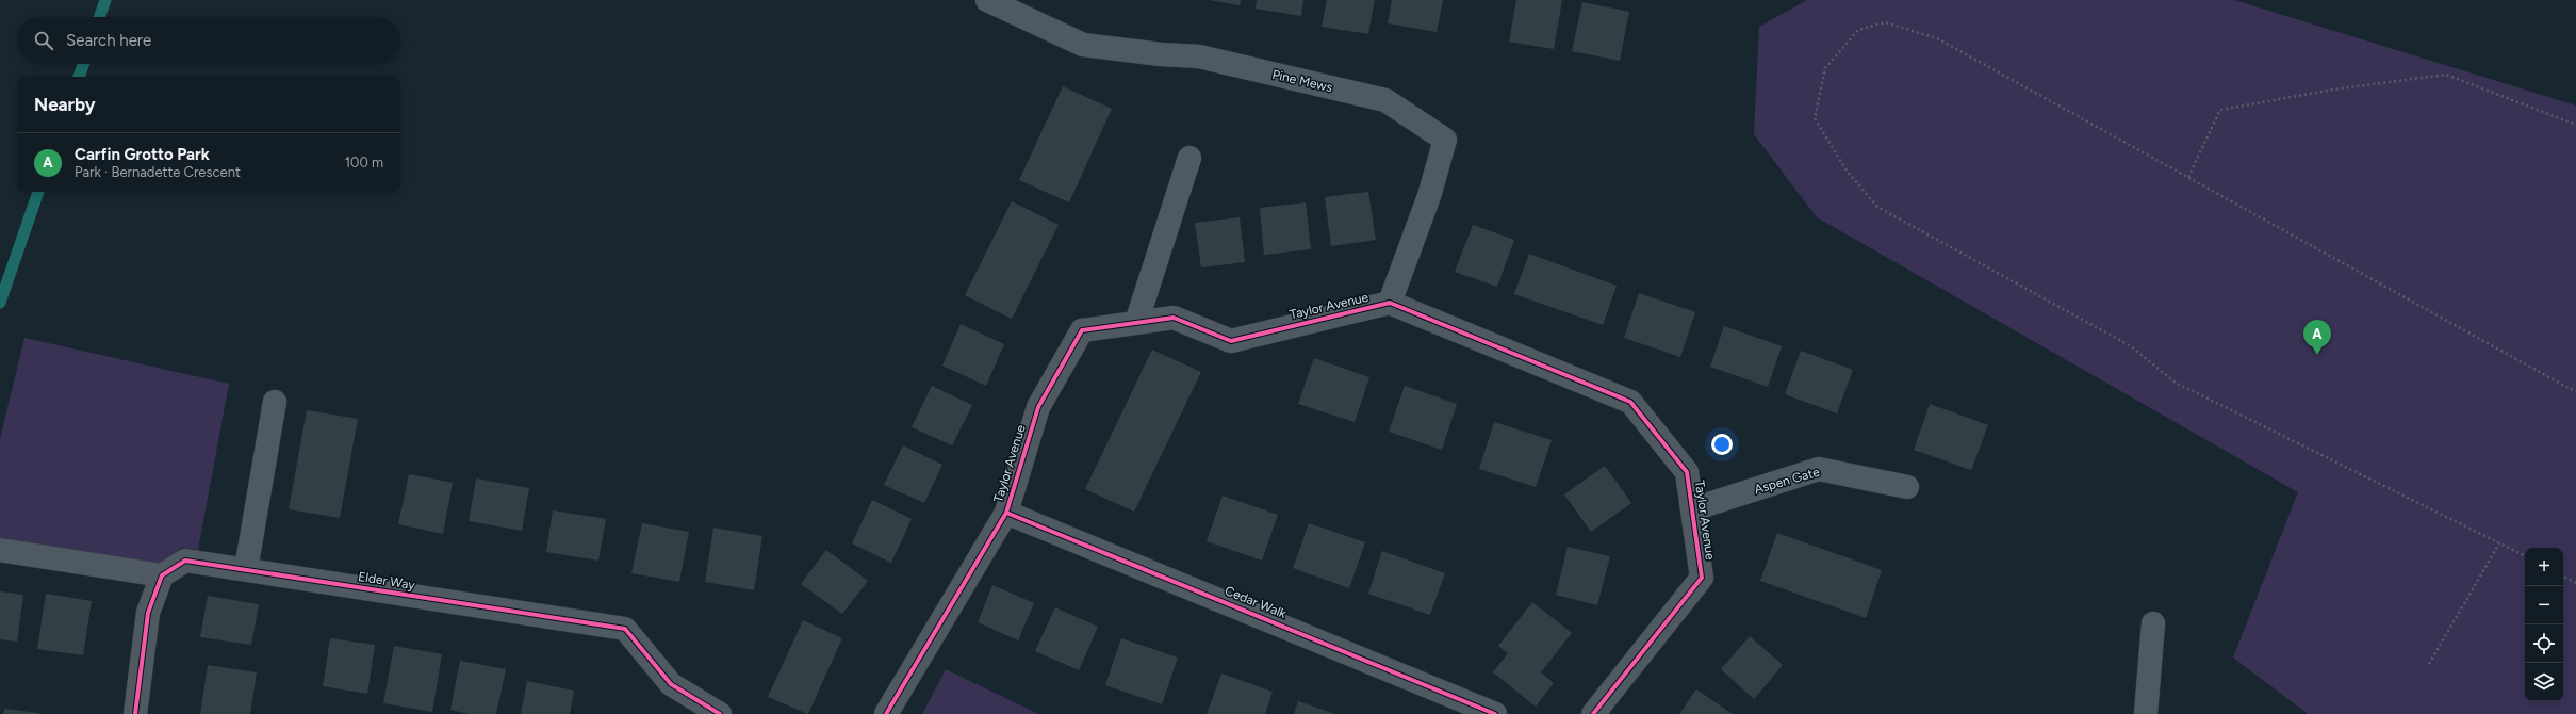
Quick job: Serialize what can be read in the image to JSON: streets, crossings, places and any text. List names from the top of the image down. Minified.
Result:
{"streets":{"street":["Pine Mews","Taylor Avenue","Aspen Gate","Elder Way","Cedar Walk"]},"crossings":[["Pine Mews","Taylor Avenue"],["Taylor Avenue","Aspen Gate"],["Taylor Avenue","Cedar Walk"]],"page":{"search":"Search here","heading":"Nearby","list":[{"mark":"A","name":"Carfin Grotto Park","note":"Park · Bernadette Crescent","value":"100 m"}],"pins":"A","map_buttons":["+","−"]}}
